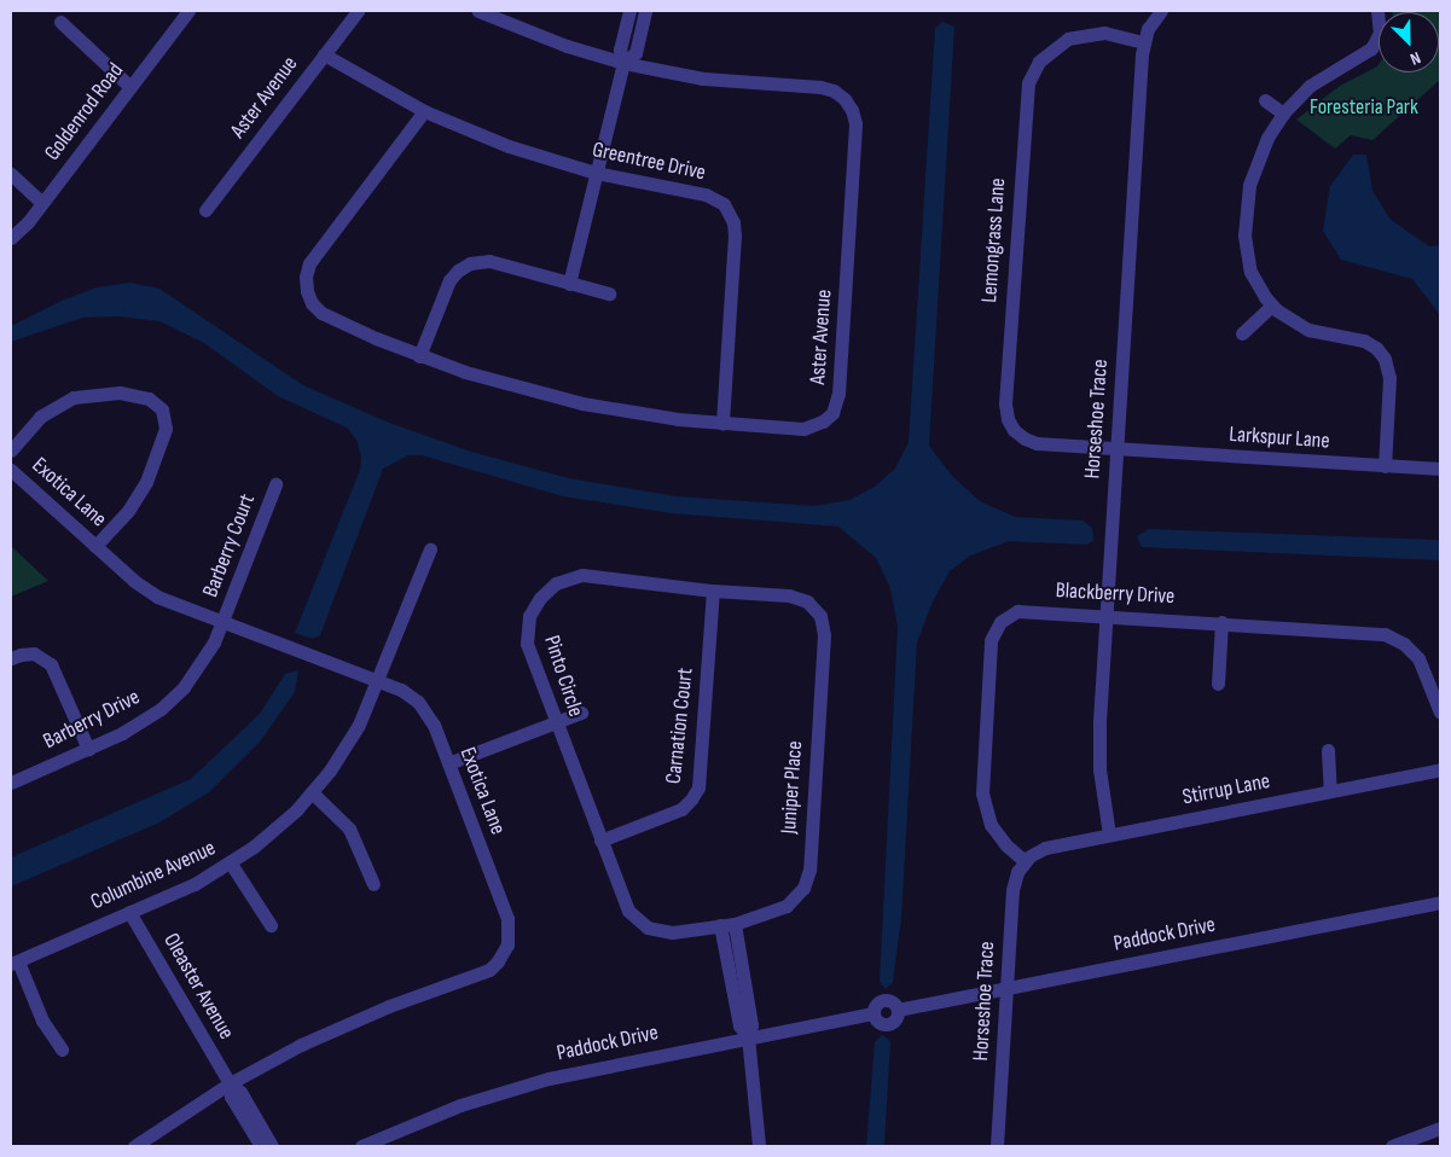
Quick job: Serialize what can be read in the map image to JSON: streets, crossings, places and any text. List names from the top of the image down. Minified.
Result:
{"streets":{"street":["Aster Avenue","Goldenrod Road","Greentree Drive","Lemongrass Lane","Horseshoe Trace","Larkspur Lane","Exotica Lane","Barberry Court","Blackberry Drive","Pinto Circle","Barberry Drive","Carnation Court","Juniper Place","Stirrup Lane","Columbine Avenue","Paddock Drive","Oleaster Avenue"]},"crossings":[["Aster Avenue","Greentree Drive"],["Lemongrass Lane","Horseshoe Trace"],["Lemongrass Lane","Larkspur Lane"],["Horseshoe Trace","Larkspur Lane"],["Horseshoe Trace","Blackberry Drive"],["Horseshoe Trace","Stirrup Lane"],["Horseshoe Trace","Paddock Drive"],["Exotica Lane","Barberry Court"],["Exotica Lane","Barberry Drive"],["Exotica Lane","Columbine Avenue"],["Exotica Lane","Oleaster Avenue"],["Barberry Court","Barberry Drive"],["Blackberry Drive","Stirrup Lane"],["Pinto Circle","Carnation Court"],["Pinto Circle","Juniper Place"],["Columbine Avenue","Oleaster Avenue"]],"parks":["Foresteria Park"],"north":"bottom right"}
